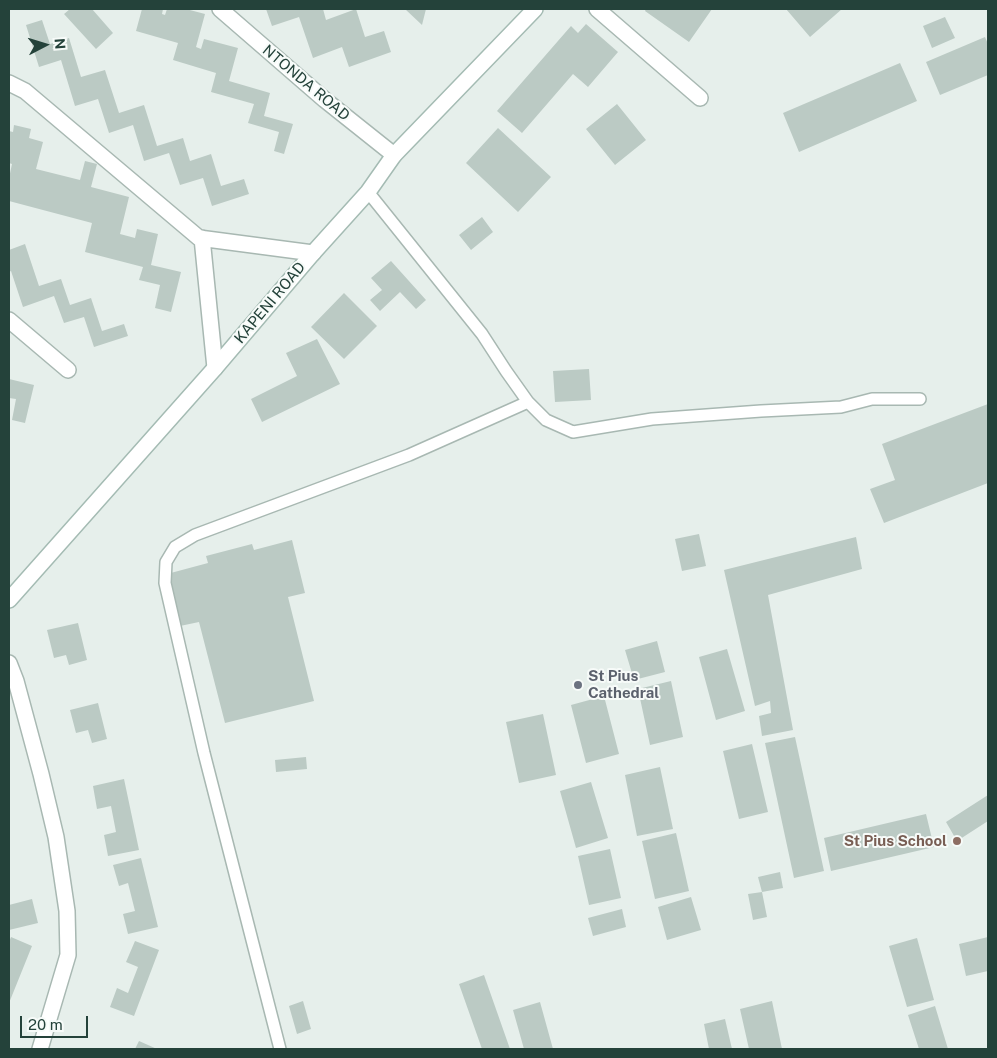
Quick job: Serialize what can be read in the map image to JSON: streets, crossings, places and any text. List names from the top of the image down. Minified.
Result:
{"streets":{"street":["NTONDA ROAD","KAPENI ROAD"]},"crossings":[["NTONDA ROAD","KAPENI ROAD"]],"places":["St Pius Cathedral","St Pius School"],"scale_bar":"20 m","north":"right"}
